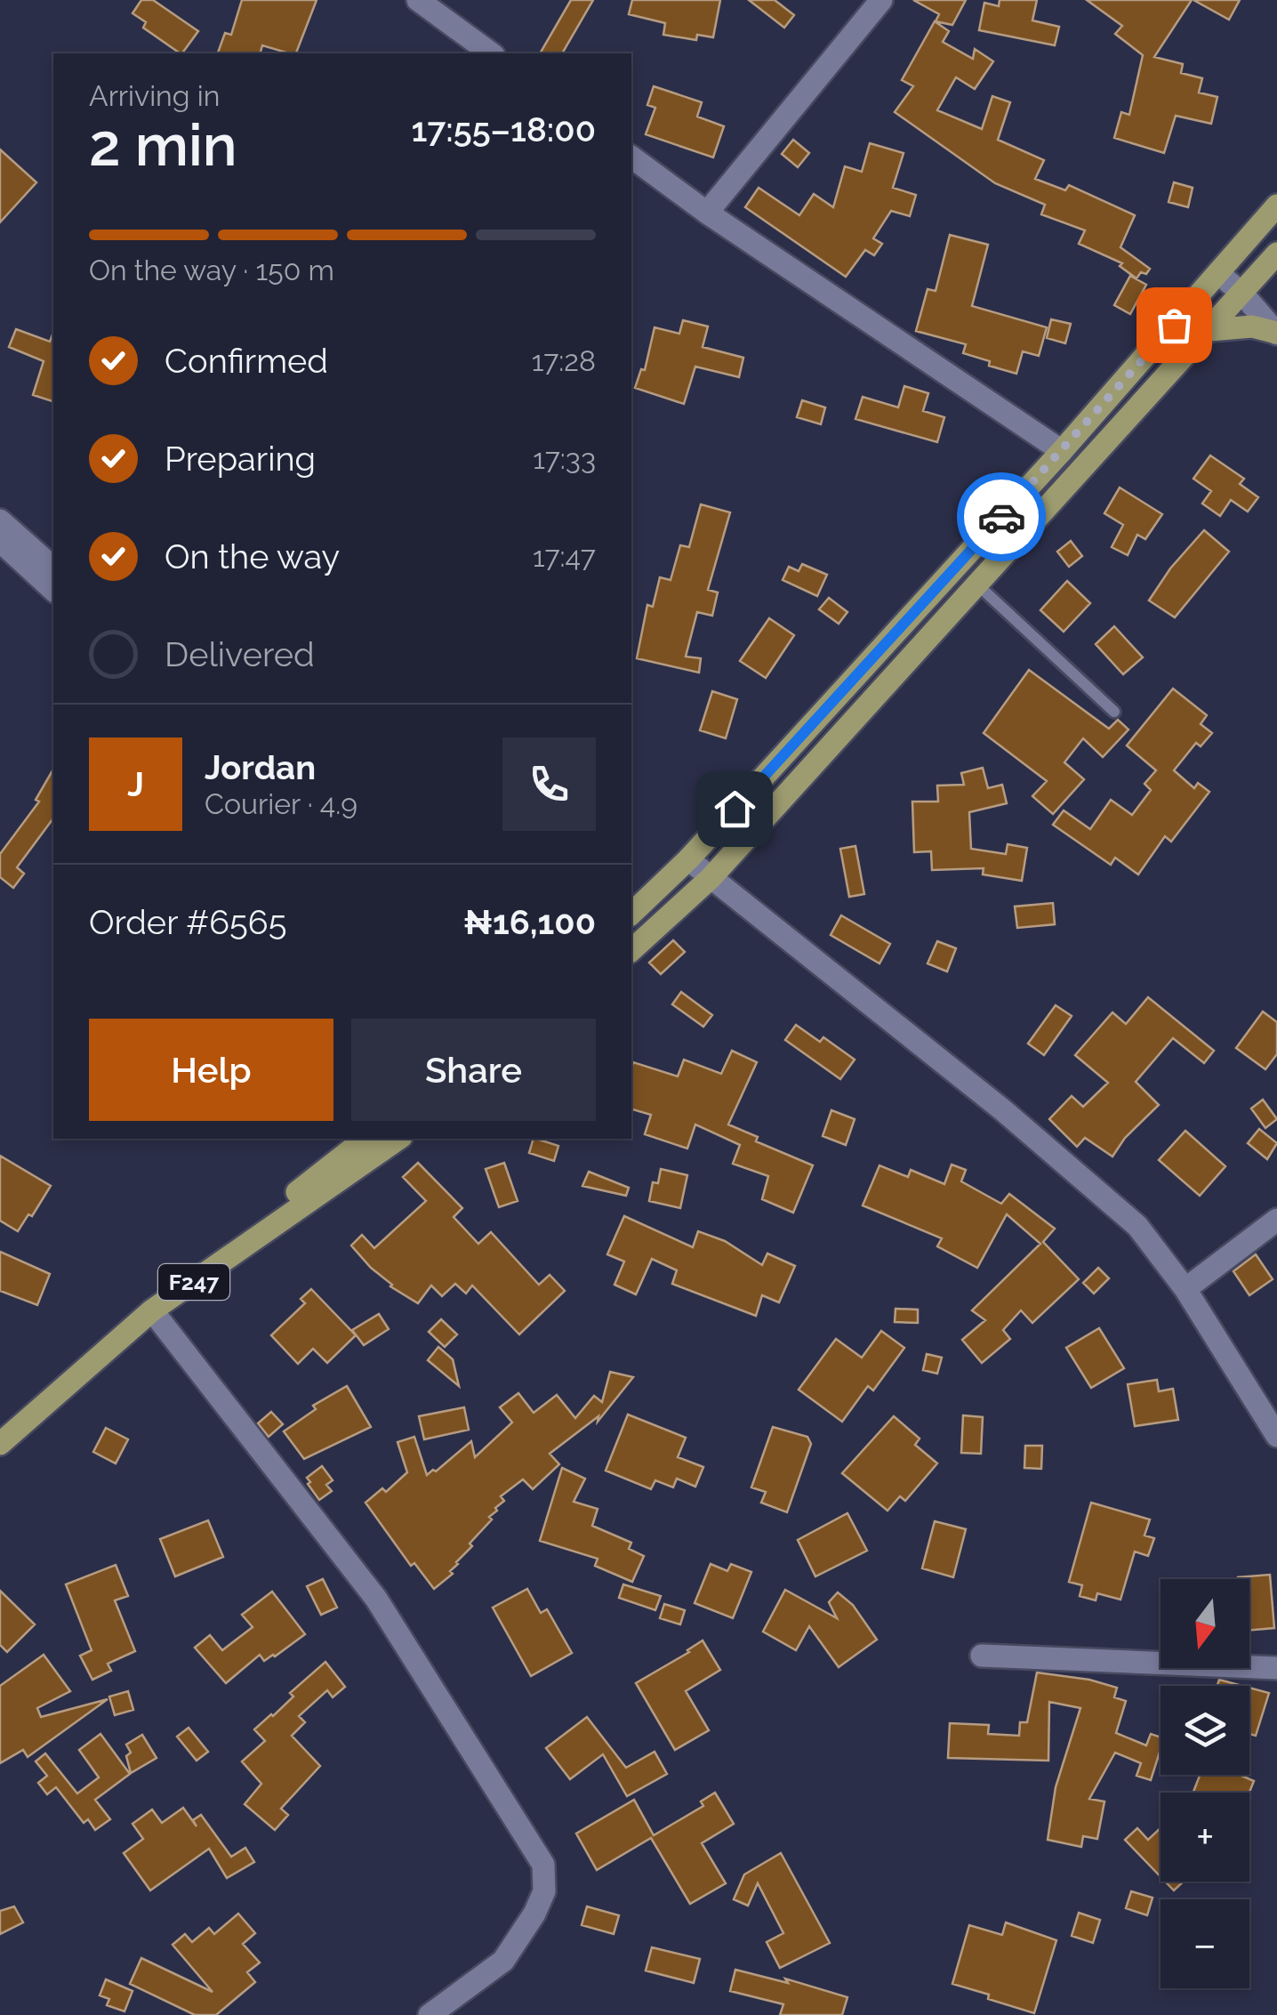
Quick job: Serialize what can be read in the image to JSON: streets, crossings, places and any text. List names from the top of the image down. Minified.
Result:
{"streets":{"main road":["F247"]},"north":"bottom","page":{"heading":["2 min","Arriving in","17:55–18:00"],"panel":["Jordan","Courier · 4.9","Order #6565","₦16,100"],"bar":"On the way · 150 m","list":[["Confirmed","17:28"],["Preparing","17:33"],["On the way","17:47"],"Delivered"],"round":"J","buttons":["Help","Share"],"map_buttons":["+","−"]}}
